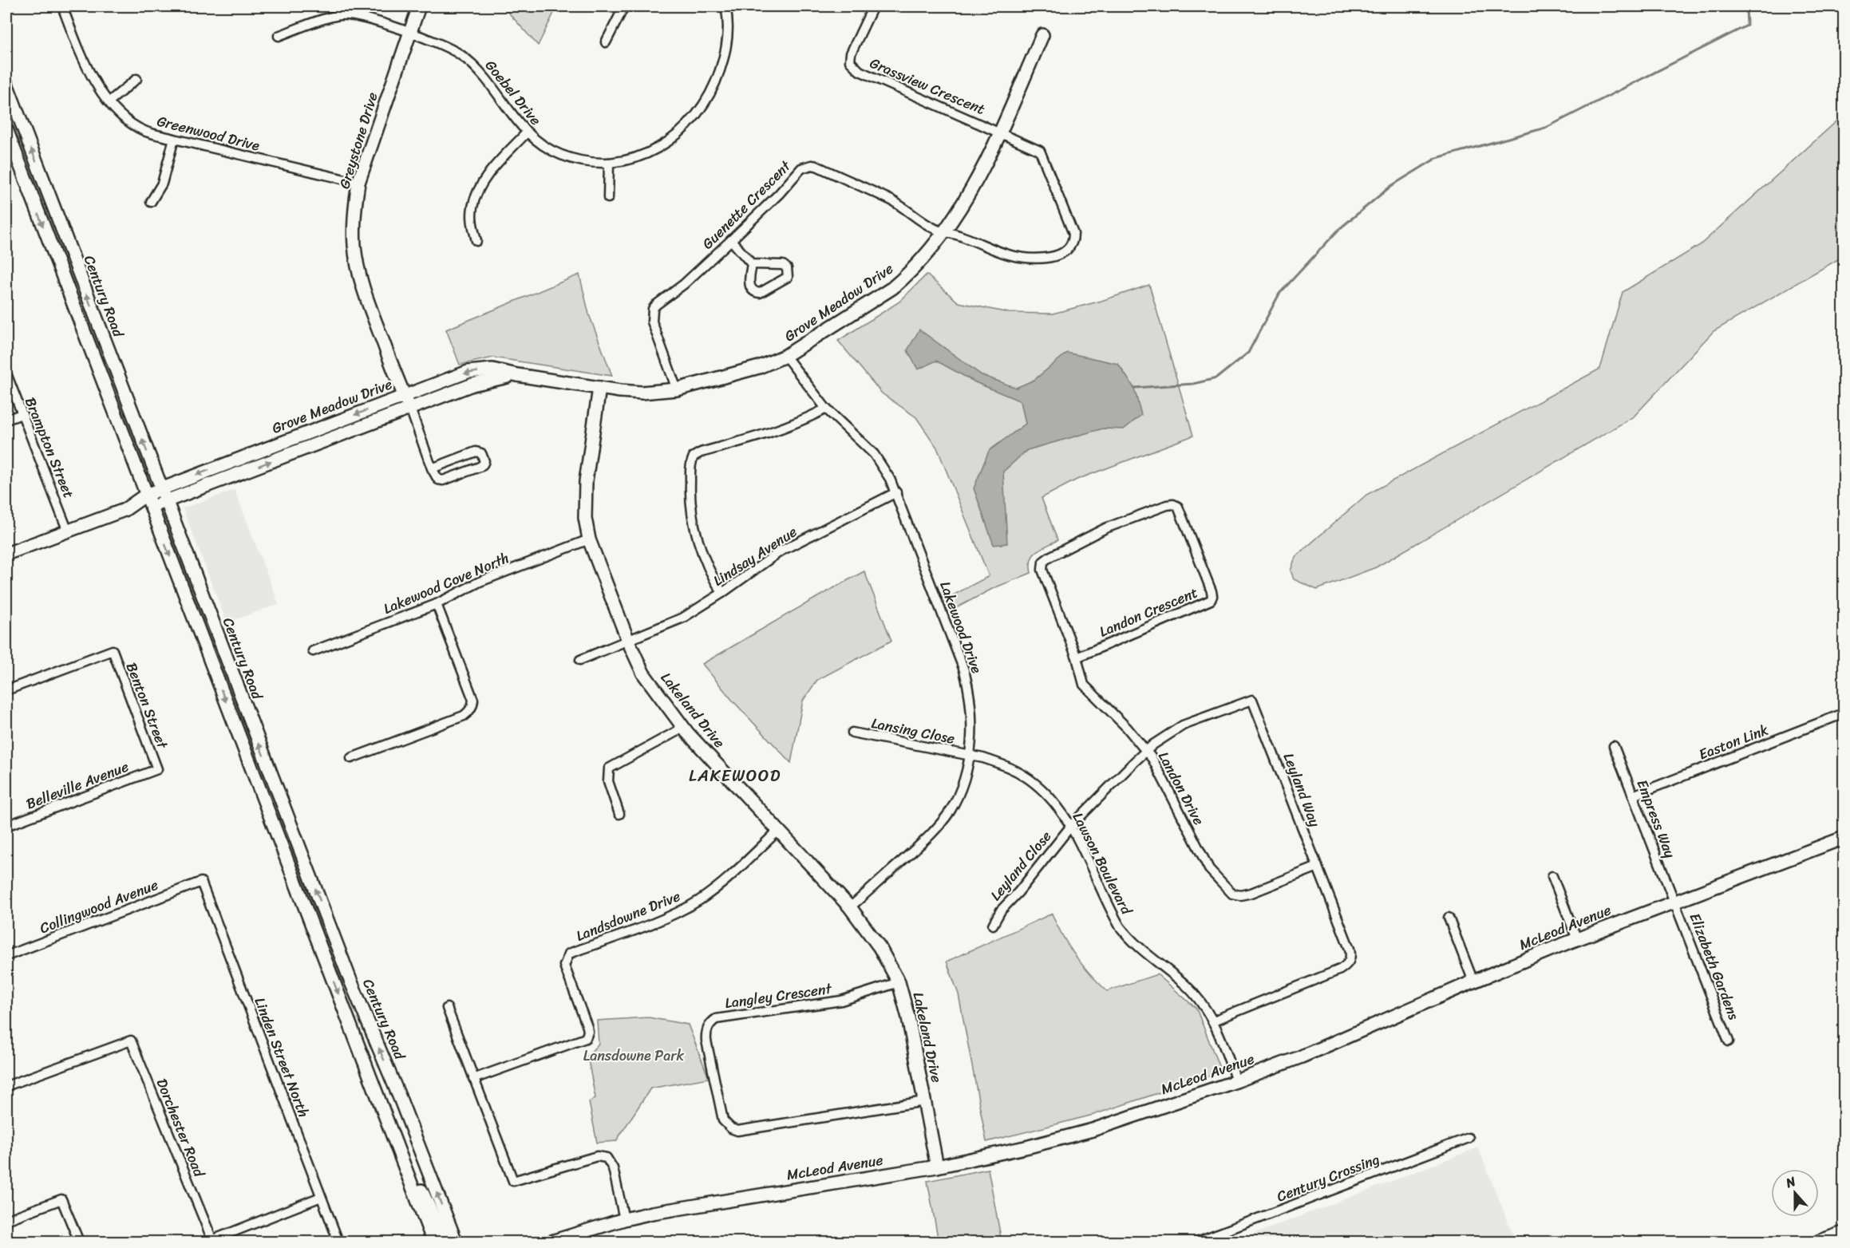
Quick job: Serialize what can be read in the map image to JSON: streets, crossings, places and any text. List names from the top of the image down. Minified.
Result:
{"streets":{"street":["Grassview Crescent","Goebel Drive","Greenwood Drive","Greystone Drive","Guenette Crescent","Century Road","Grove Meadow Drive","Brampton Street","Lindsay Avenue","Lakewood Cove North","Landon Crescent","Lakewood Drive","Benton Street","Lakeland Drive","Lansing Close","Easton Link","Belleville Avenue","Landon Drive","Leyland Way","Empress Way","Lawson Boulevard","Leyland Close","Collingwood Avenue","Landsdowne Drive","McLeod Avenue","Elizabeth Gardens","Langley Crescent","Linden Street North","Dorchester Road","Century Crossing"]},"crossings":[["Grassview Crescent","Guenette Crescent"],["Grassview Crescent","Grove Meadow Drive"],["Goebel Drive","Greystone Drive"],["Greenwood Drive","Greystone Drive"],["Greystone Drive","Grove Meadow Drive"],["Guenette Crescent","Grove Meadow Drive"],["Century Road","Grove Meadow Drive"],["Grove Meadow Drive","Lakewood Drive"],["Grove Meadow Drive","Lakeland Drive"],["Lindsay Avenue","Lakewood Drive"],["Lindsay Avenue","Lakeland Drive"],["Lakewood Cove North","Lakeland Drive"],["Landon Crescent","Landon Drive"],["Lakewood Drive","Lakeland Drive"],["Lakewood Drive","Lansing Close"],["Lakewood Drive","Lawson Boulevard"],["Benton Street","Belleville Avenue"],["Lakeland Drive","Landsdowne Drive"],["Lakeland Drive","McLeod Avenue"],["Lakeland Drive","Langley Crescent"],["Lansing Close","Lawson Boulevard"],["Easton Link","Empress Way"],["Landon Drive","Leyland Way"],["Leyland Way","Lawson Boulevard"],["Leyland Way","Leyland Close"],["Empress Way","McLeod Avenue"],["Empress Way","Elizabeth Gardens"],["Lawson Boulevard","Leyland Close"],["Lawson Boulevard","McLeod Avenue"],["Collingwood Avenue","Linden Street North"],["McLeod Avenue","Elizabeth Gardens"],["Linden Street North","Dorchester Road"]],"districts":["LAKEWOOD"],"parks":["Lansdowne Park"],"north":"top"}
